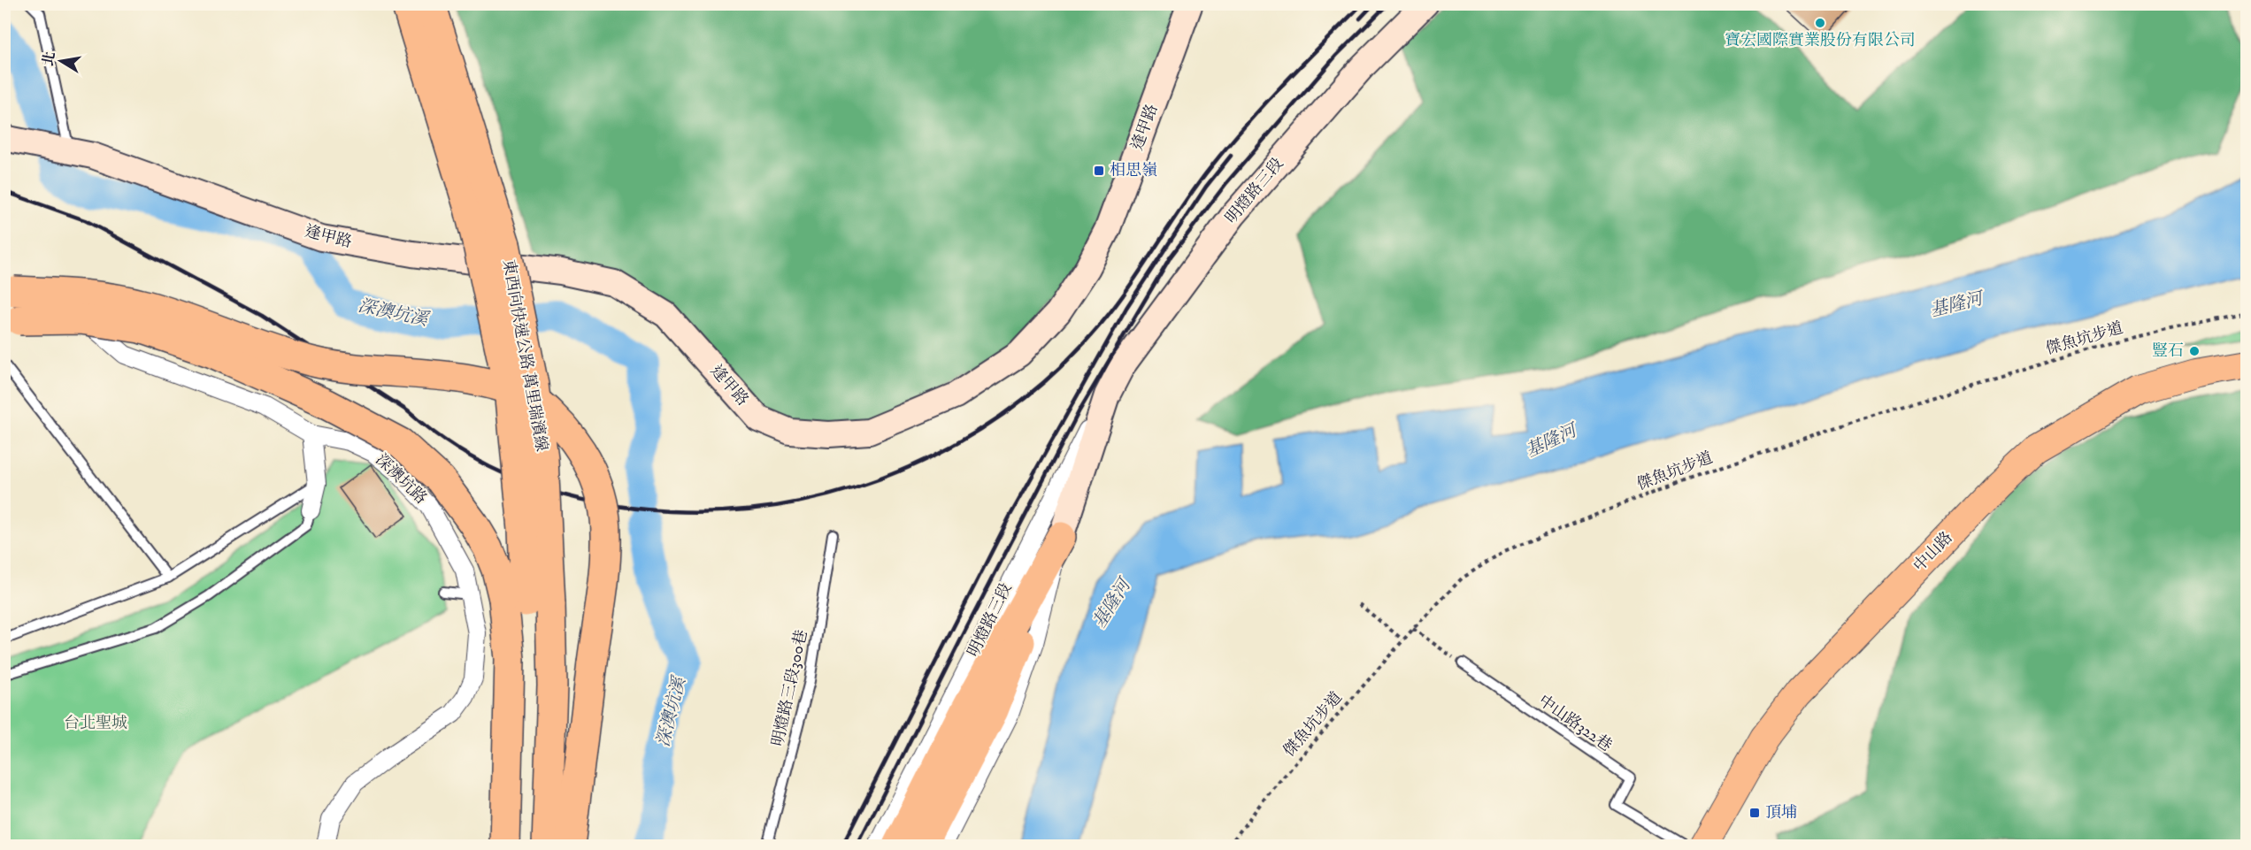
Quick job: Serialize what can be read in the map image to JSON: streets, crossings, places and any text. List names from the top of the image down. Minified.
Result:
{"streets":{"highway":["東西向快速公路 萬里瑞濱線"],"main road":["逢甲路","明燈路三段","中山路"],"street":["深澳坑路"],"lane":["明燈路三段300巷","中山路322巷"],"path":["傑魚坑步道"]},"water":["基隆河","深澳坑溪"],"parks":["台北聖城"],"places":{"other":["寶宏國際實業股份有限公司","豎石"],"transit":["相思嶺","頂埔"]},"north":"left"}
